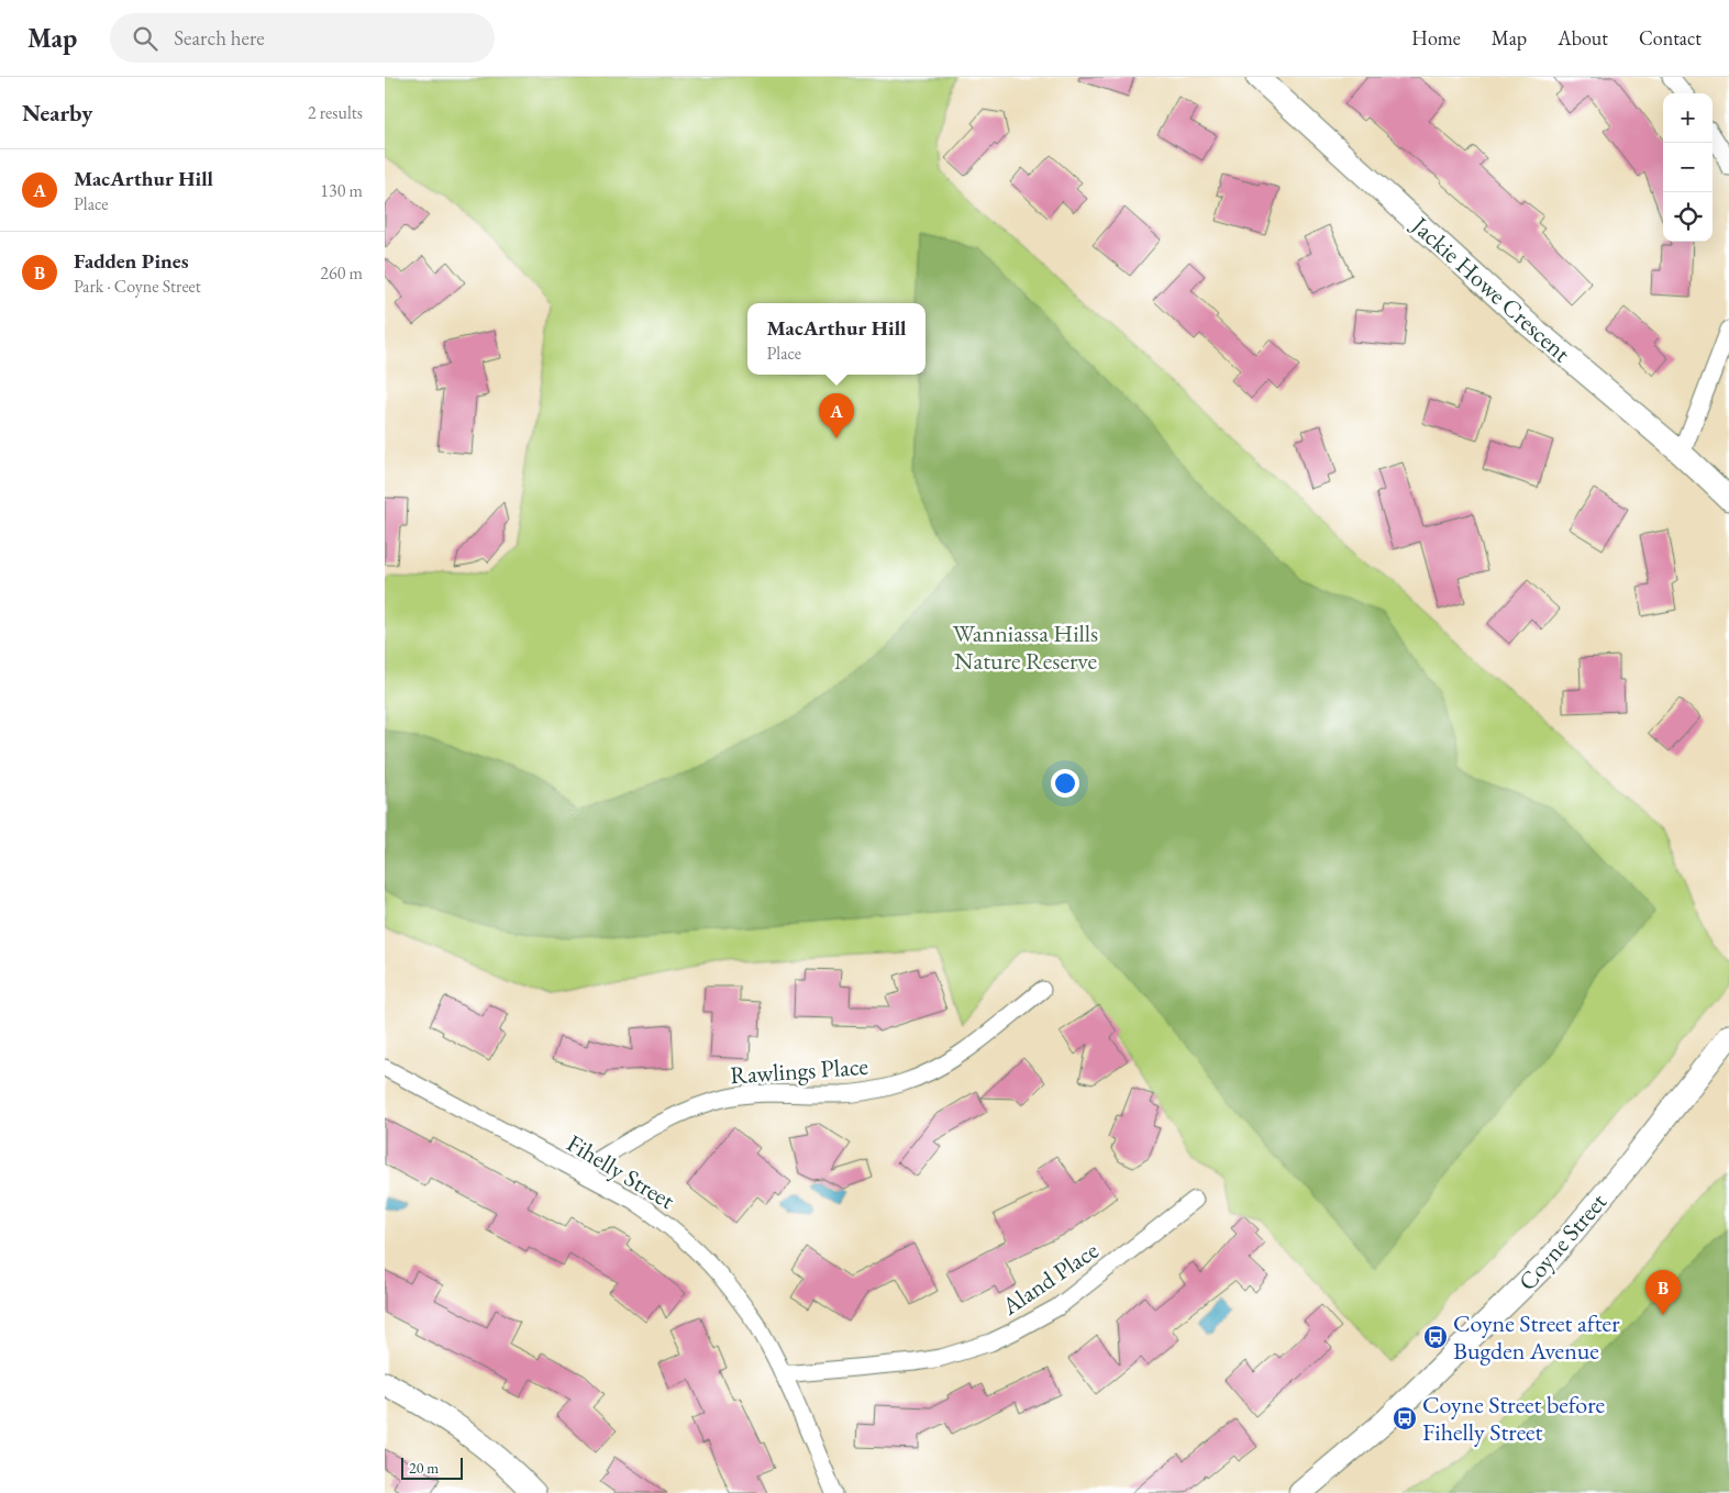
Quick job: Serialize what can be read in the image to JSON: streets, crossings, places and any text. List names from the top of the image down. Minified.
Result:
{"streets":{"street":["Jackie Howe Crescent","Rawlings Place","Fihelly Street","Coyne Street","Aland Place"]},"crossings":[["Rawlings Place","Fihelly Street"],["Fihelly Street","Aland Place"]],"parks":["Wanniassa Hills Nature Reserve"],"places":{"bus stop":["Coyne Street after Bugden Avenue","Coyne Street before Fihelly Street"]},"scale_bar":"20 m","page":{"header":"Map","search":"Search here","nav":["Home","Map","About","Contact"],"heading":["Nearby","2 results"],"map_buttons":["+","−"],"list":[{"mark":"A","name":"MacArthur Hill","note":"Place","value":"130 m"},{"mark":"B","name":"Fadden Pines","note":"Park · Coyne Street","value":"260 m"}],"popup":["MacArthur Hill","Place"],"pins":["A","B"],"scale":"20 m"}}
